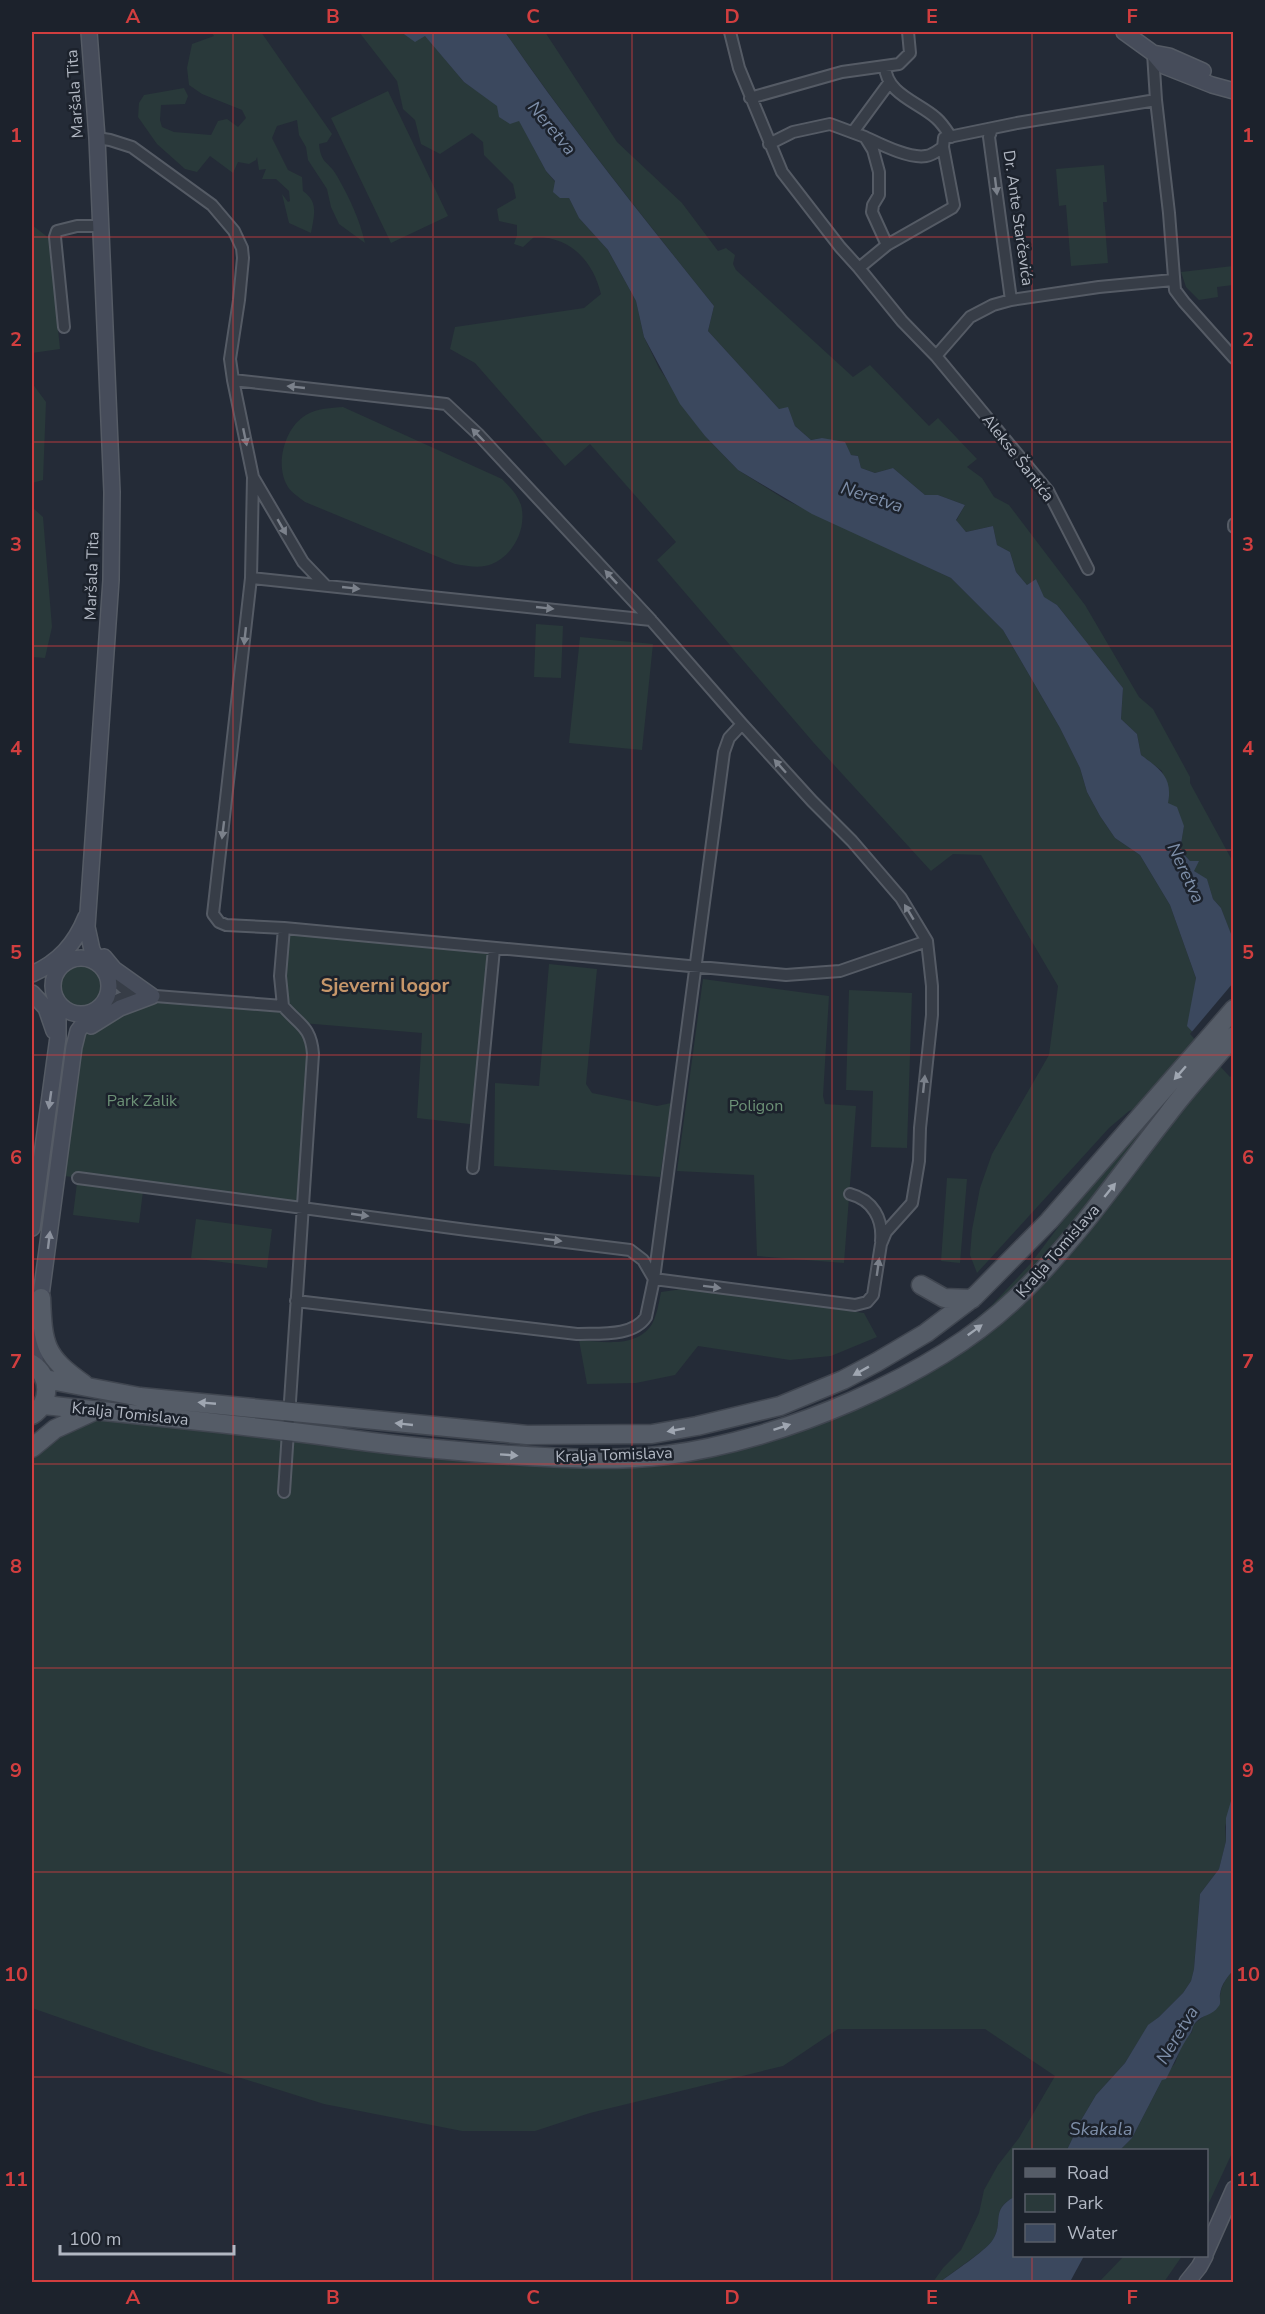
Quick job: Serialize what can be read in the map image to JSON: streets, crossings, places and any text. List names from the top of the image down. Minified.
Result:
{"streets":{"main road":["Kralja Tomislava"],"street":["Maršala Tita","Dr. Ante Starčevića","Alekse Šantića"]},"one_way":["Dr. Ante Starčevića"],"districts":["Sjeverni logor"],"water":["Neretva","Skakala"],"parks":["Park Zalik","Poligon"],"legend":["Road","Park","Water"],"scale_bar":"100 m","grid":{"columns":["A","B","C","D","E","F"],"rows":["1","2","3","4","5","6","7","8","9","10","11"]}}
